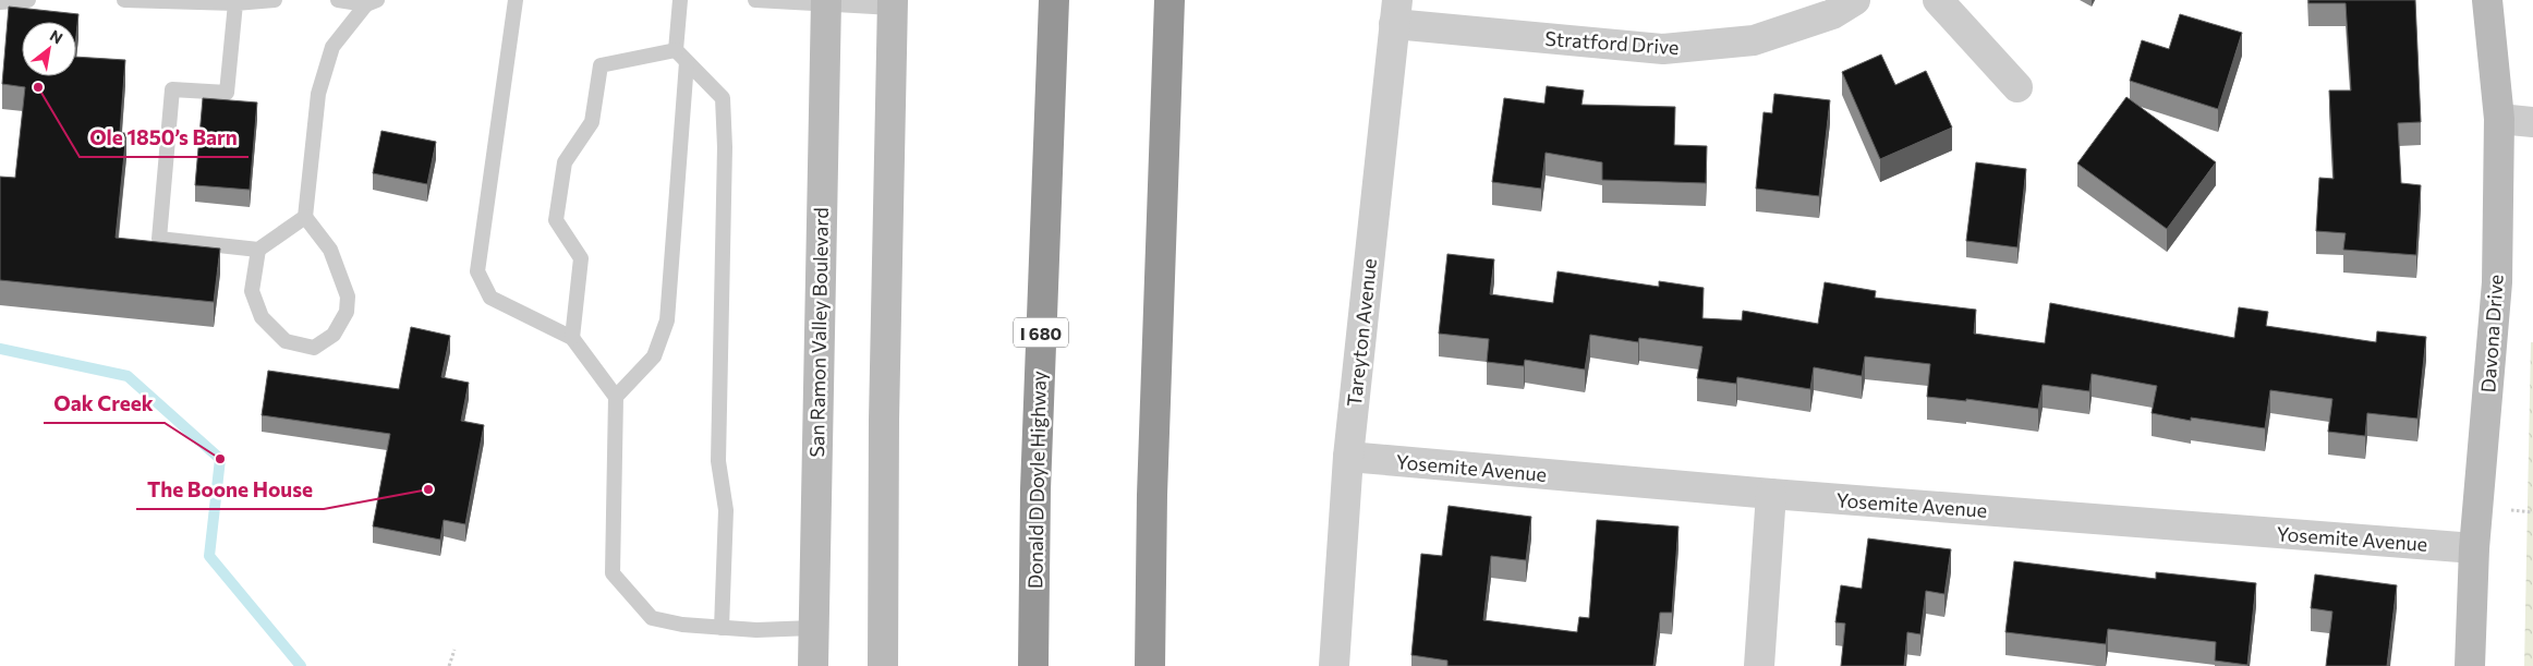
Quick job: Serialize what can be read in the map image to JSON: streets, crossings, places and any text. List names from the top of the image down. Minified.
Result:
{"streets":{"highway":["I 680","Donald D Doyle Highway"],"main road":["San Ramon Valley Boulevard","Davona Drive"],"street":["Stratford Drive","Tareyton Avenue","Yosemite Avenue"]},"crossings":[["Stratford Drive","Tareyton Avenue"],["Tareyton Avenue","Yosemite Avenue"],["Davona Drive","Yosemite Avenue"]],"places":["Ole 1850’s Barn","Oak Creek","The Boone House"],"north":"top right"}
